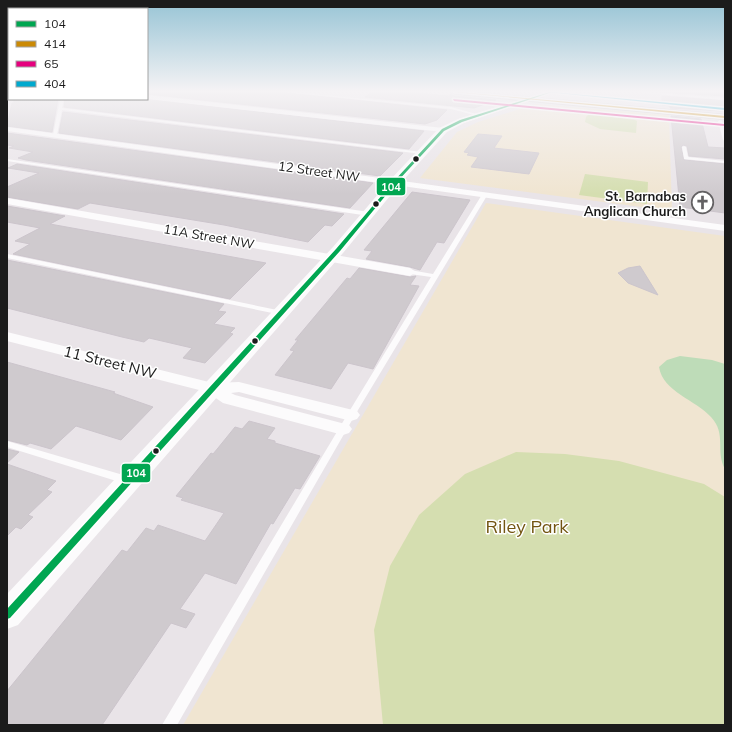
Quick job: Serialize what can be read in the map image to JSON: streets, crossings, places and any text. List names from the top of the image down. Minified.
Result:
{"streets":{"street":["12 Street NW","11A Street NW","11 Street NW"]},"parks":["Riley Park"],"places":{"church":["St. Barnabas Anglican Church"]},"lines":["transit line 104"],"legend":["104","414","65","404"]}
